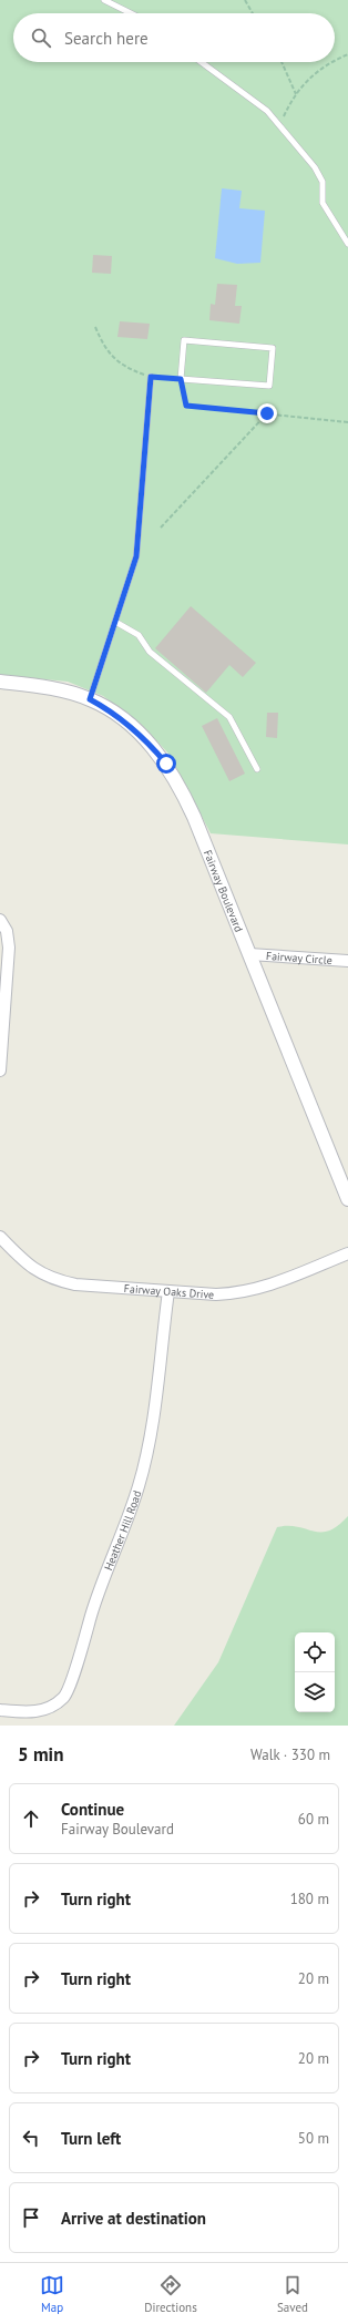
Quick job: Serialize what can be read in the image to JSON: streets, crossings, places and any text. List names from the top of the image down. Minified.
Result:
{"streets":{"street":["Fairway Boulevard","Fairway Circle","Fairway Oaks Drive","Heather Hill Road"]},"crossings":[["Fairway Boulevard","Fairway Circle"],["Fairway Oaks Drive","Heather Hill Road"]],"page":{"search":"Search here","heading":["5 min","Walk · 330 m"],"list":[["Continue","Fairway Boulevard","60 m"],["Turn right","180 m"],["Turn right","20 m"],["Turn right","20 m"],["Turn left","50 m"],"Arrive at destination"],"nav":["Map","Directions","Saved"]}}
